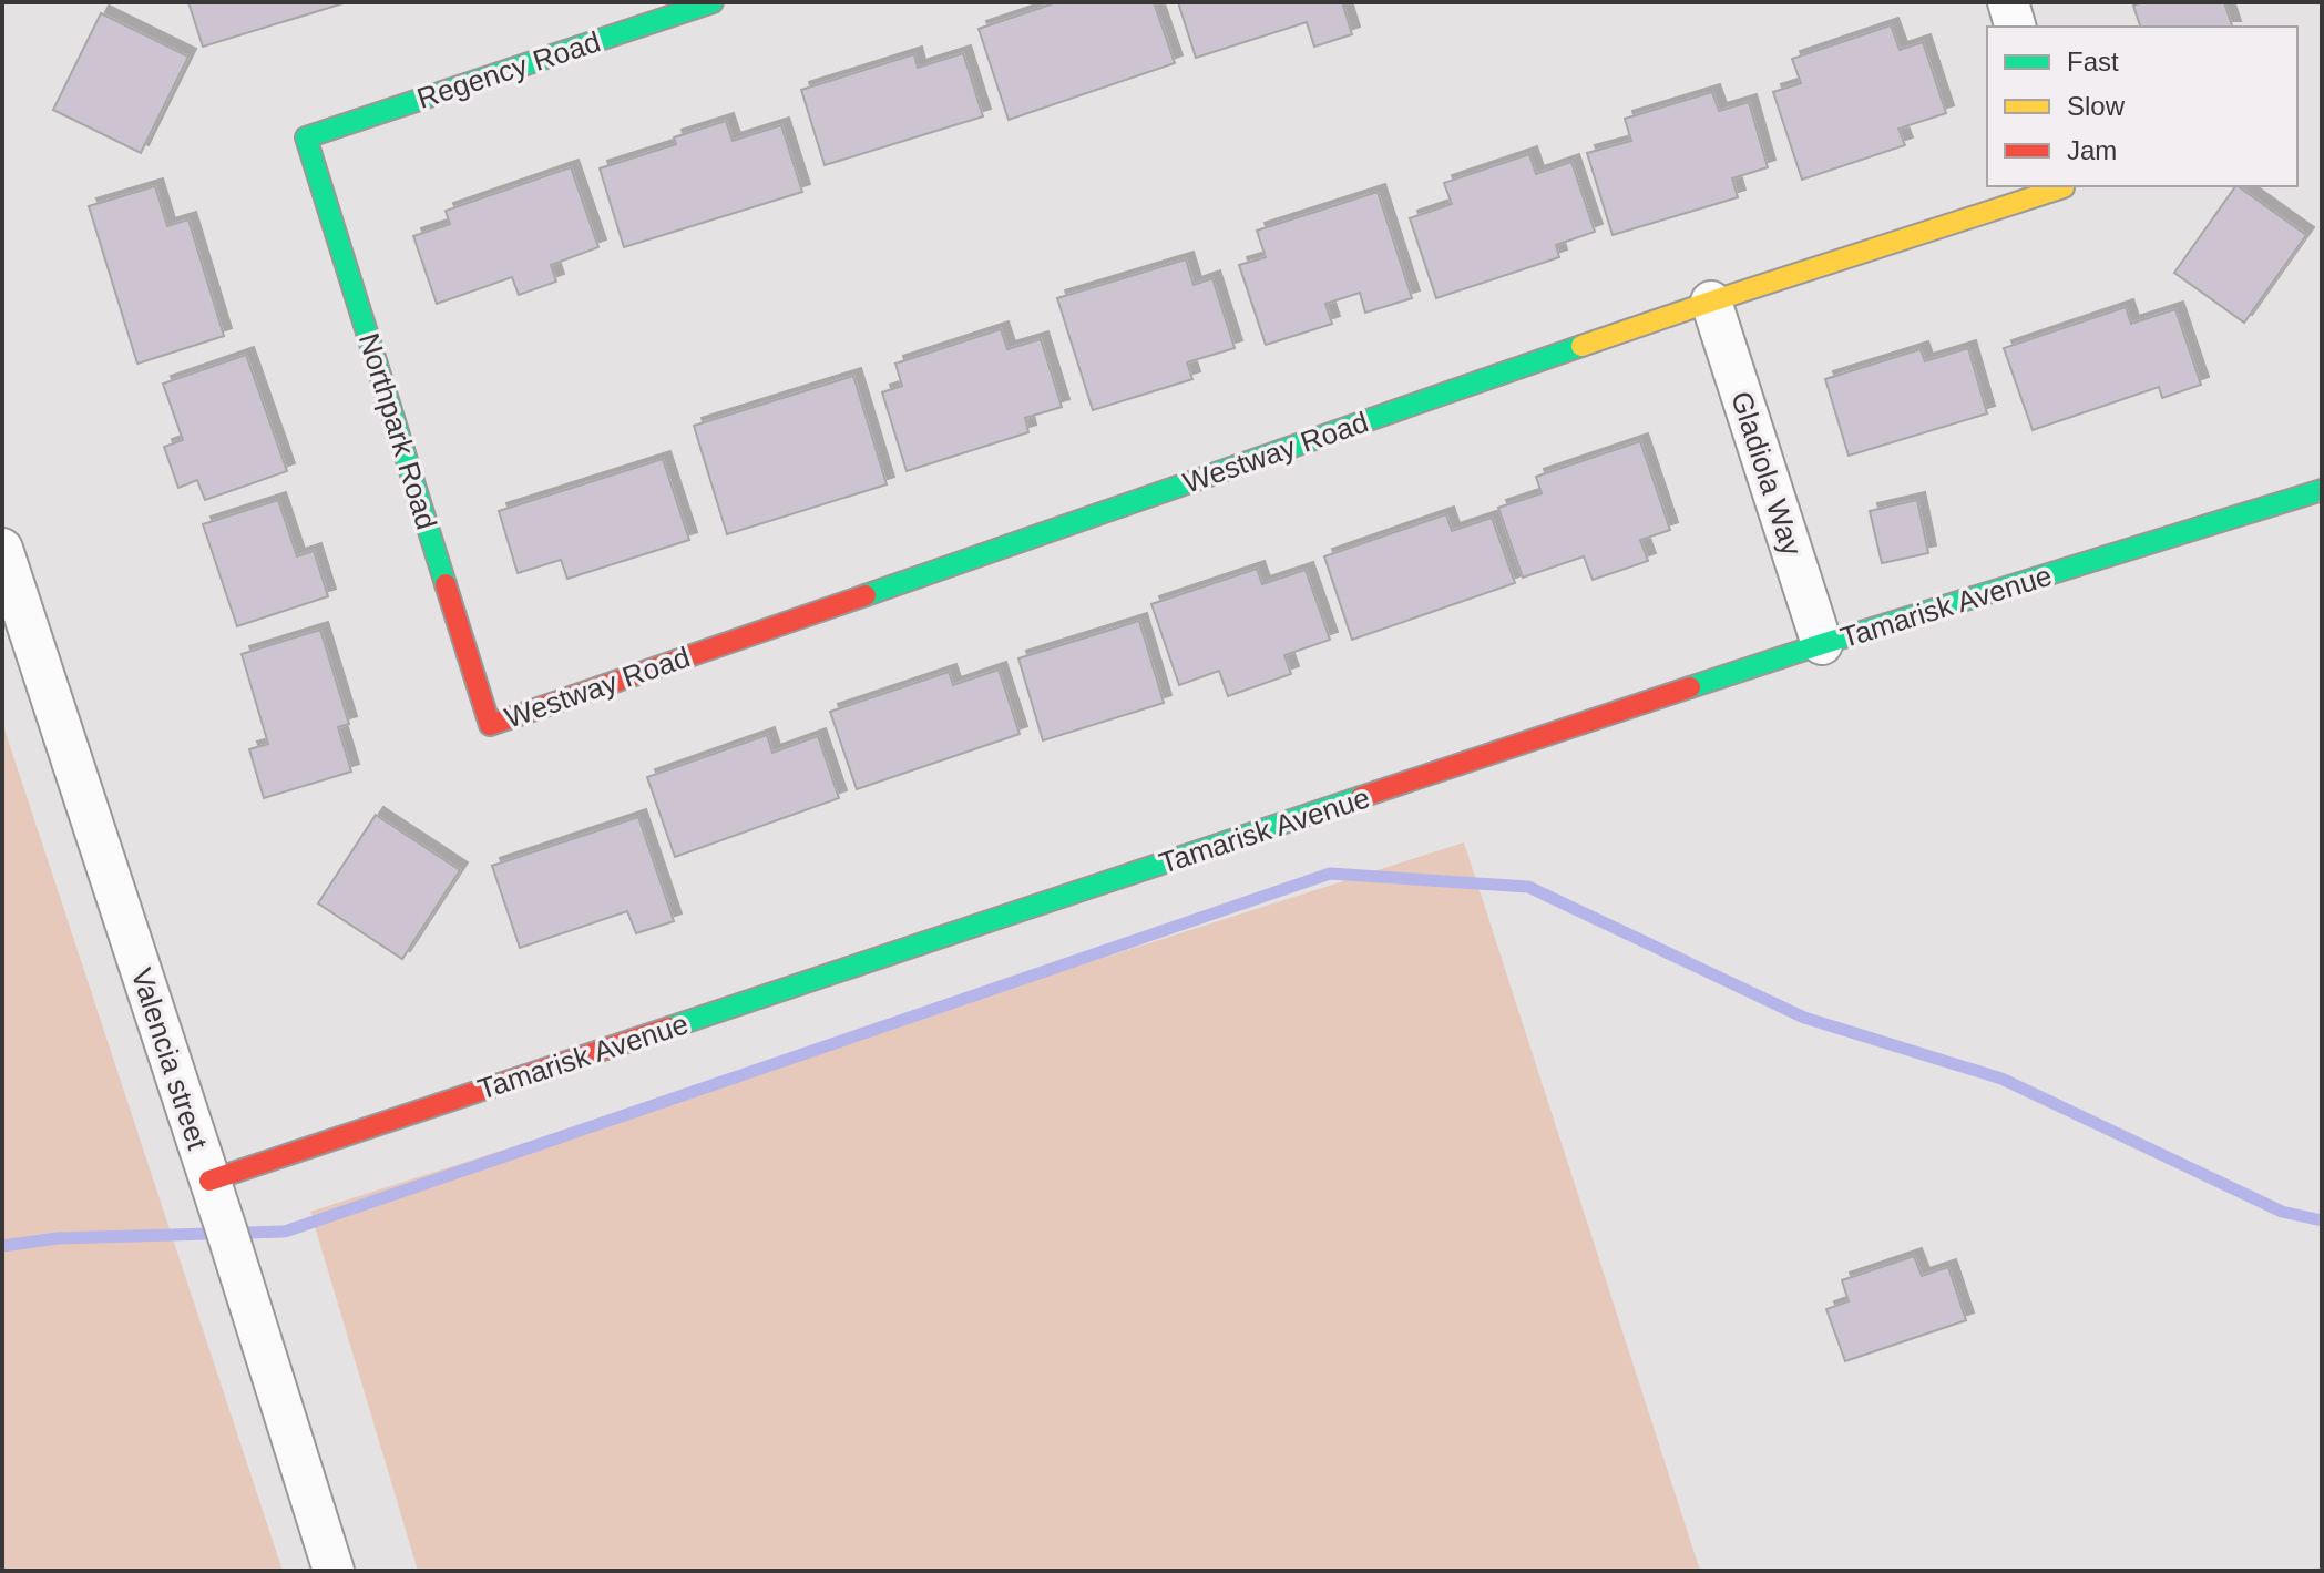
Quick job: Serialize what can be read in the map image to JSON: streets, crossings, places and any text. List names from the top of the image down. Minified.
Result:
{"streets":{"street":["Regency Road","Northpark Road","Westway Road","Gladiola Way","Tamarisk Avenue","Valencia street"]},"crossings":[["Regency Road","Northpark Road"],["Northpark Road","Westway Road"],["Westway Road","Gladiola Way"],["Gladiola Way","Tamarisk Avenue"],["Tamarisk Avenue","Valencia street"]],"legend":["Fast","Slow","Jam"]}
